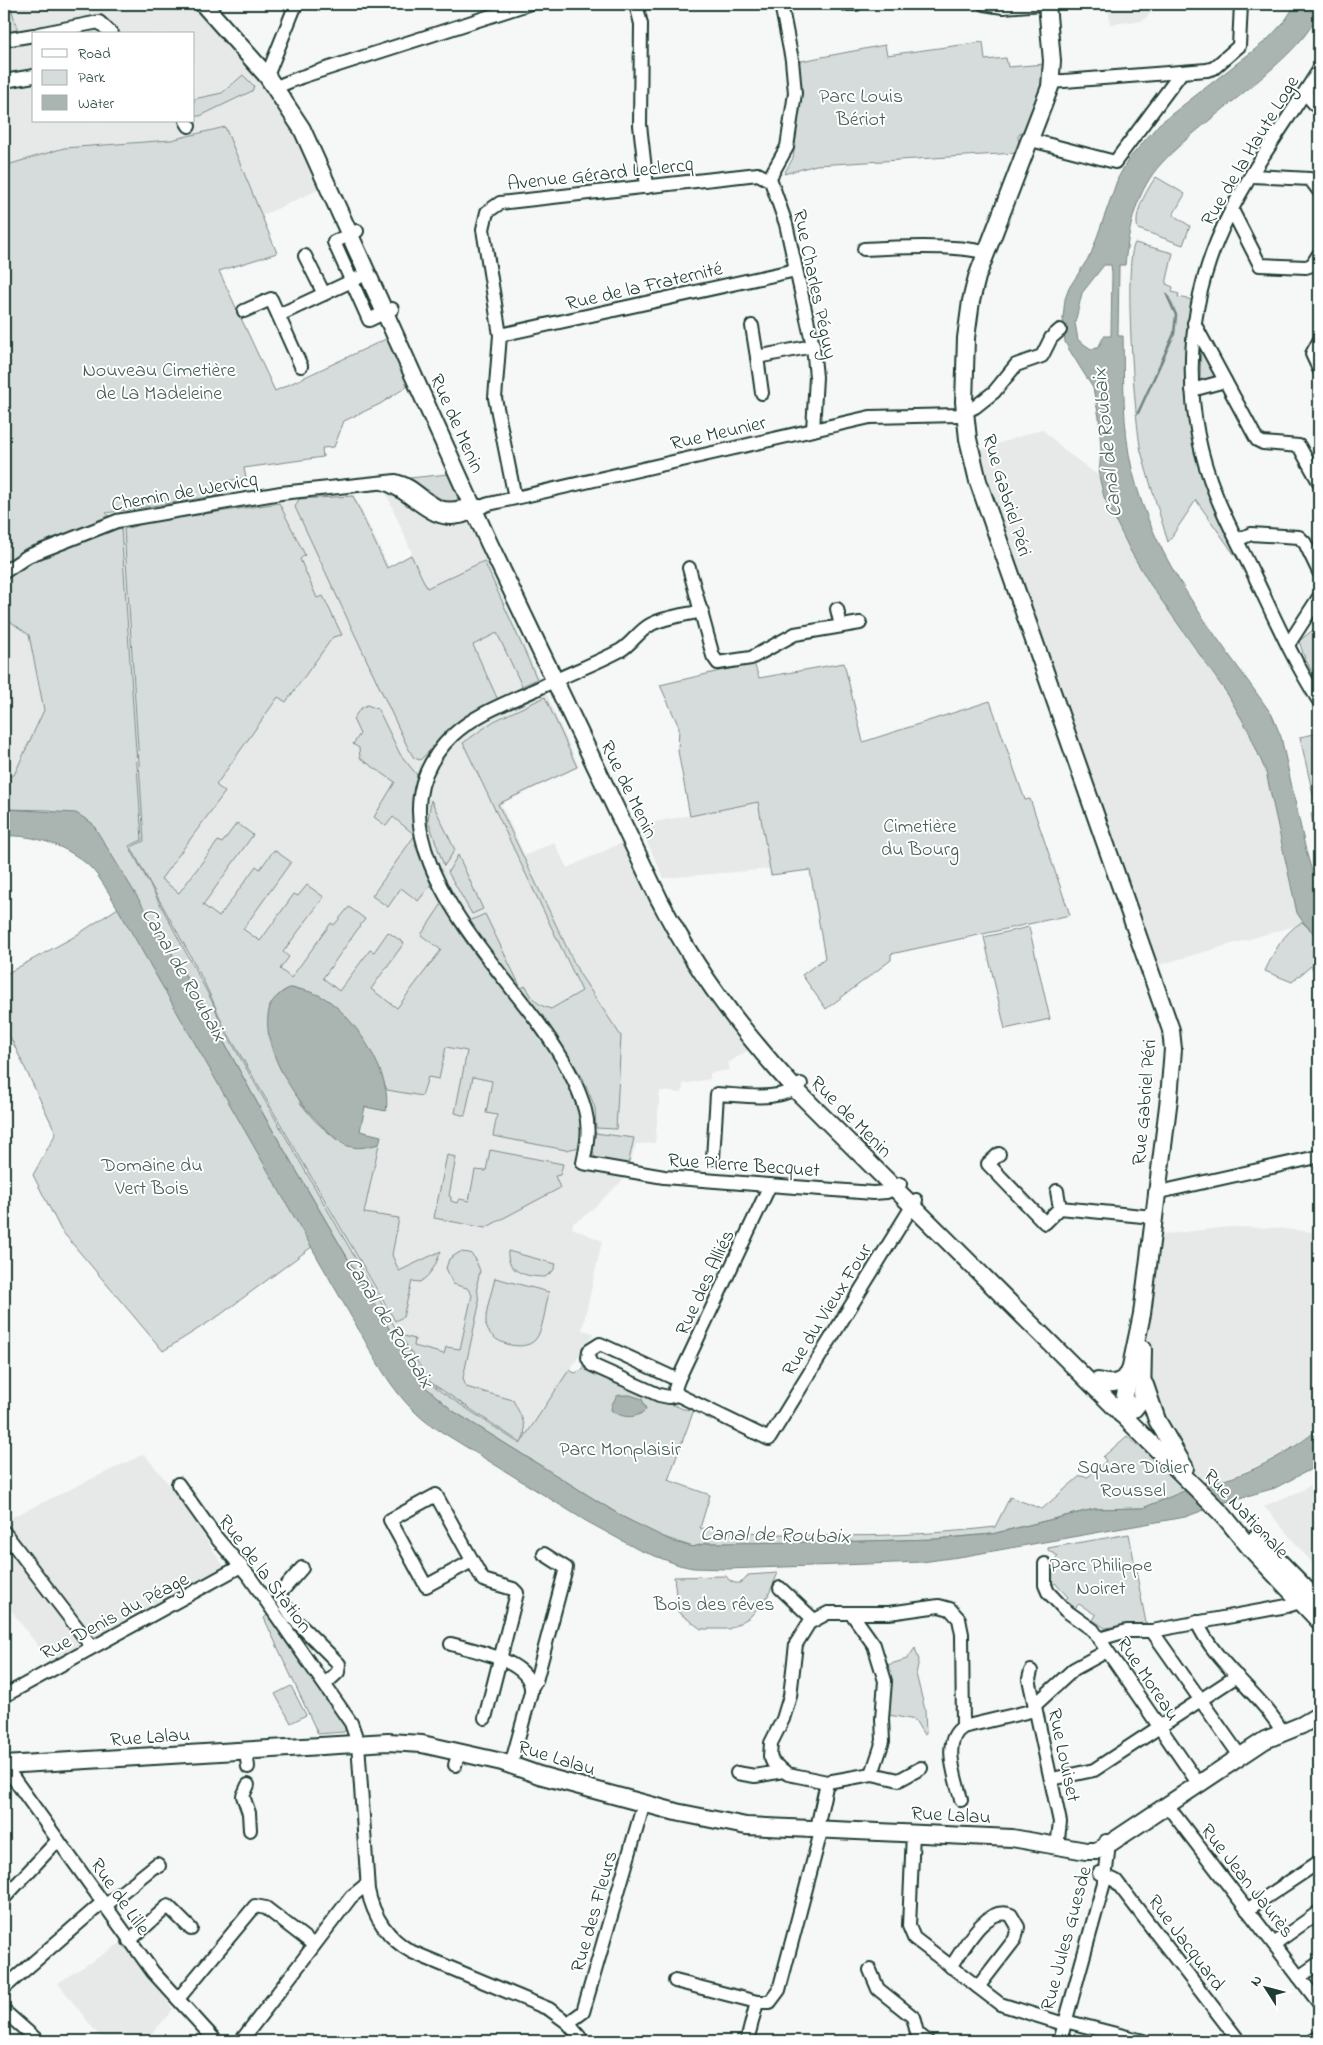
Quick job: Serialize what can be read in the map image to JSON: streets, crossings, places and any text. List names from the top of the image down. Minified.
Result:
{"streets":{"main road":["Rue de Menin","Rue Gabriel Péri","Rue Nationale","Rue Lalau"],"street":["Rue de la Haute Loge","Avenue Gérard Leclercq","Rue Charles Péguy","Rue de la Fraternité","Rue Meunier","Chemin de Wervicq","Rue Pierre Becquet","Rue des Alliés","Rue du Vieux Four","Rue de la Station","Rue Denis du Péage","Rue Moreau","Rue Louiset","Rue Jean Jaurès","Rue de Lille","Rue des Fleurs","Rue Jules Guesde","Rue Jacquard"]},"crossings":[["Avenue Gérard Leclercq","Rue Charles Péguy"],["Avenue Gérard Leclercq","Rue de la Fraternité"],["Avenue Gérard Leclercq","Rue Meunier"],["Rue Charles Péguy","Rue de la Fraternité"],["Rue Charles Péguy","Rue Meunier"],["Rue de Menin","Rue Meunier"],["Rue de Menin","Chemin de Wervicq"],["Rue de Menin","Rue Gabriel Péri"],["Rue de Menin","Rue Pierre Becquet"],["Rue de Menin","Rue du Vieux Four"],["Rue de Menin","Rue Nationale"],["Rue Meunier","Chemin de Wervicq"],["Rue Meunier","Rue Gabriel Péri"],["Rue Gabriel Péri","Rue Nationale"],["Rue Pierre Becquet","Rue des Alliés"],["Rue des Alliés","Rue du Vieux Four"],["Rue Nationale","Rue Moreau"],["Rue de la Station","Rue Denis du Péage"],["Rue de la Station","Rue Lalau"],["Rue de la Station","Rue des Fleurs"],["Rue Lalau","Rue Louiset"],["Rue Lalau","Rue de Lille"],["Rue Lalau","Rue des Fleurs"],["Rue Lalau","Rue Jules Guesde"],["Rue Jules Guesde","Rue Jacquard"]],"water":["Canal de Roubaix"],"parks":["Parc Louis Bériot","Nouveau Cimetière de La Madeleine","Cimetière du Bourg","Domaine du Vert Bois","Parc Monplaisir","Square Didier Roussel","Parc Philippe Noiret","Bois des rêves"],"legend":["Road","Park","Water"],"north":"top left"}
